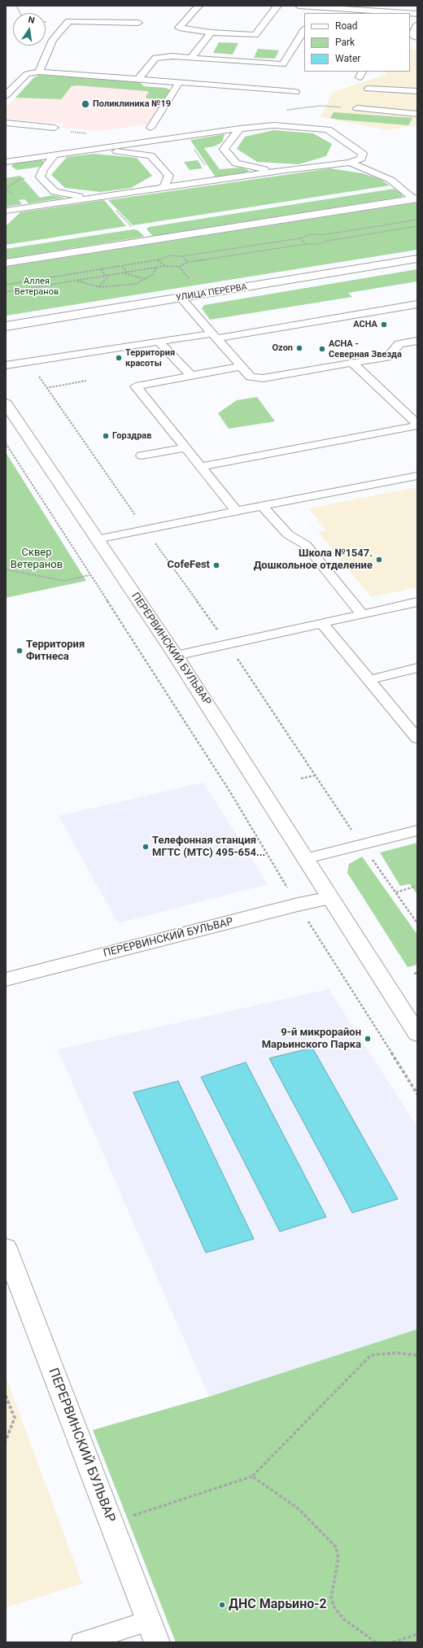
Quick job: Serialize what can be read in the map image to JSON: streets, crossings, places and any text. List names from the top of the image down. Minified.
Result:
{"streets":{"street":["УЛИЦА ПЕРЕРВА","ПЕРЕРВИНСКИЙ БУЛЬВАР"]},"parks":["Аллея Ветеранов","Сквер Ветеранов"],"places":["Поликлиника №19","АСНА","Ozon","АСНА - Северная Звезда","Территория красоты","Горздрав","Школа №1547. Дошкольное отделение","CofeFest","Территория Фитнеса","Телефонная станция МГТС (МТС) 495-654...","9-й микрорайон Марьинского Парка","ДНС Марьино-2"],"legend":["Road","Park","Water"],"north":"top"}
